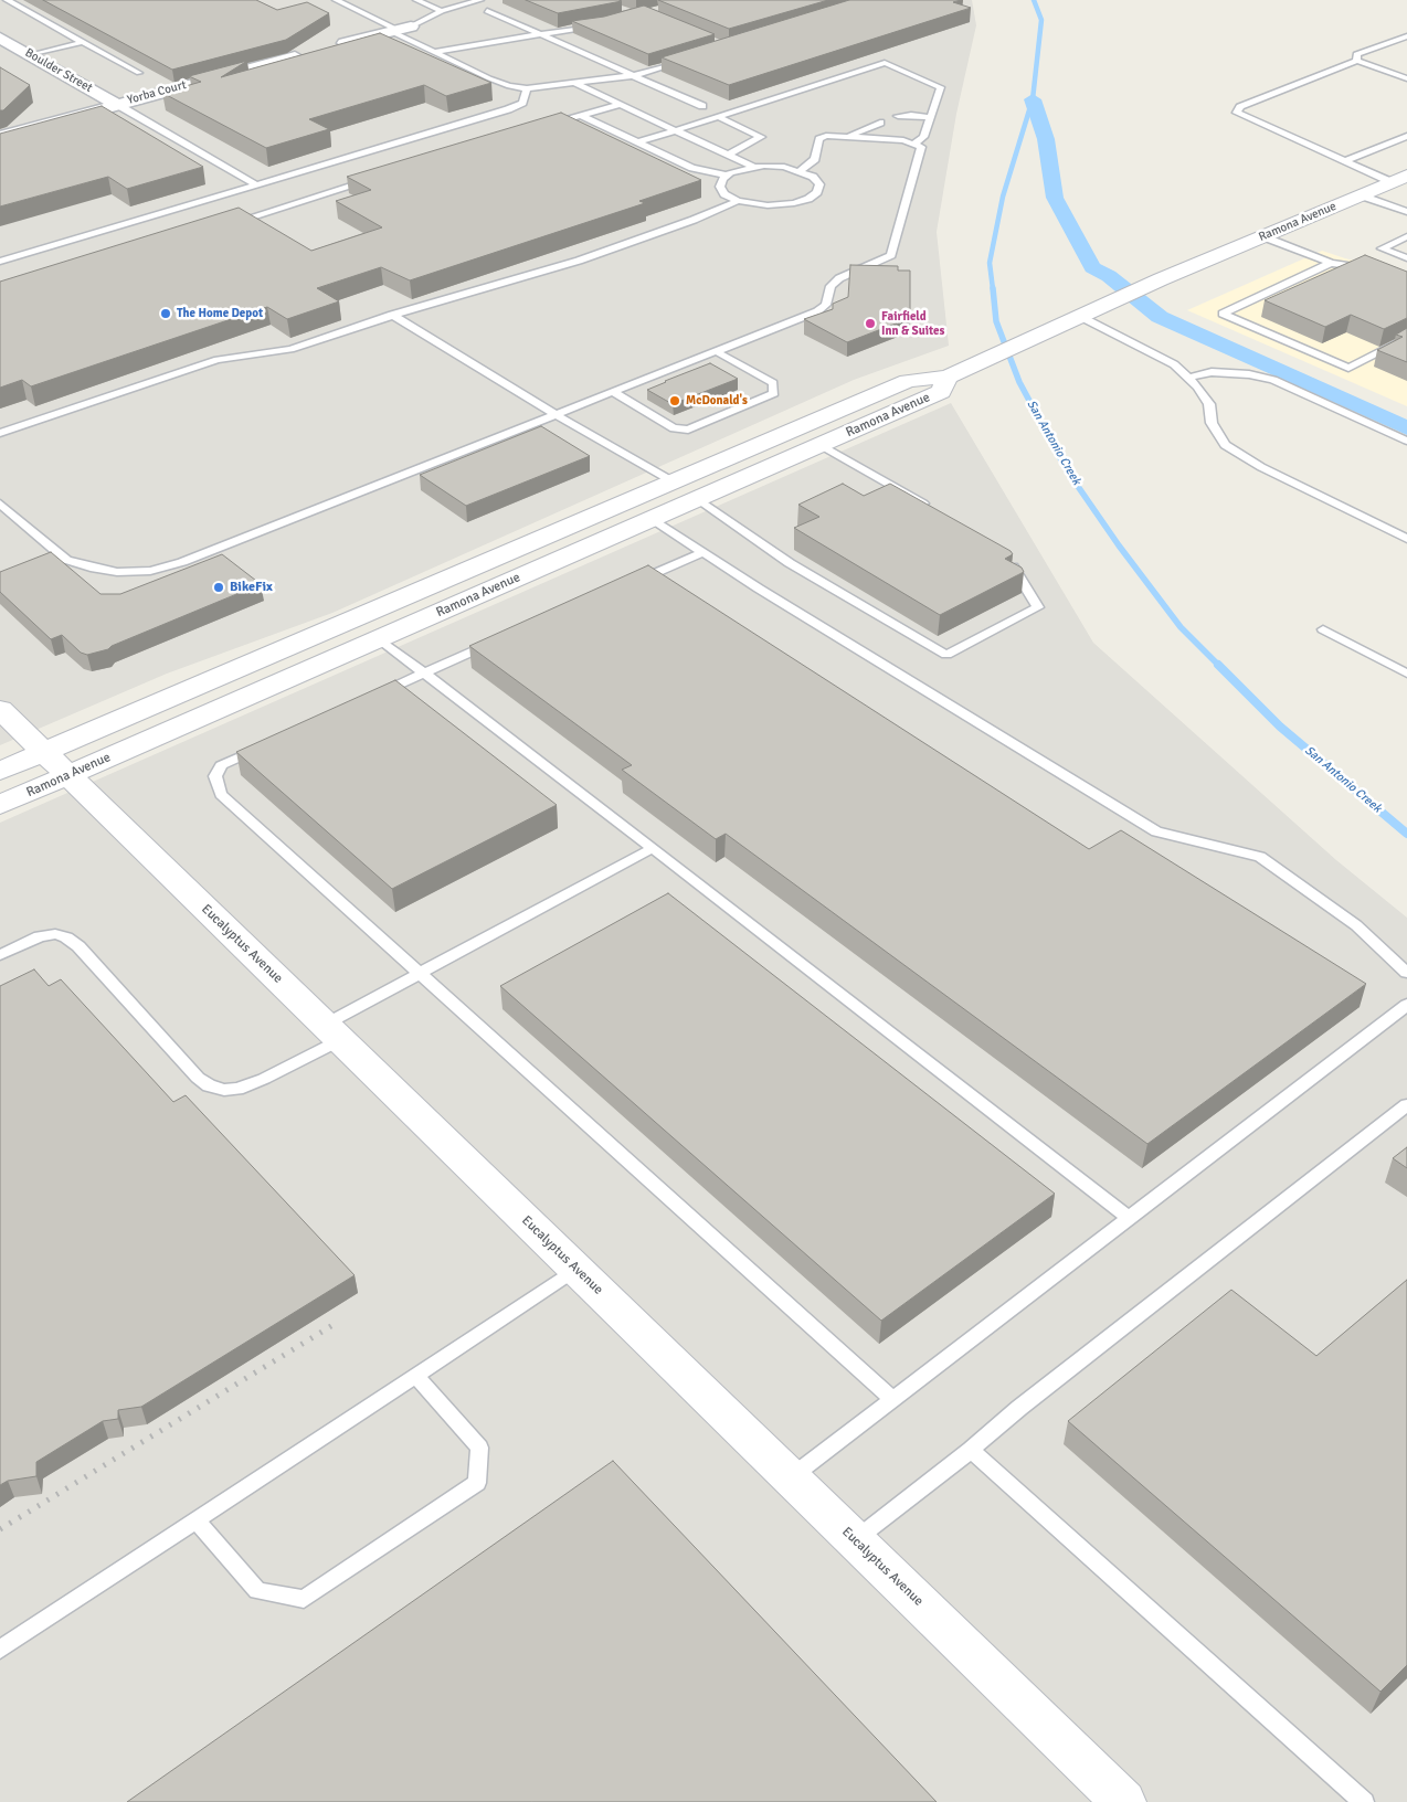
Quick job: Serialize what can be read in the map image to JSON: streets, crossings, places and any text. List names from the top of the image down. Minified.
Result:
{"streets":{"main road":["Ramona Avenue","Eucalyptus Avenue"],"street":["Boulder Street","Yorba Court"]},"crossings":[["Boulder Street","Yorba Court"],["Ramona Avenue","Eucalyptus Avenue"]],"water":["San Antonio Creek"],"places":["The Home Depot","Fairfield Inn & Suites","McDonald's","BikeFix"]}
